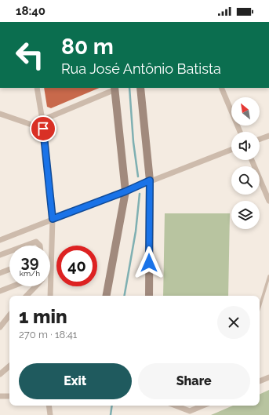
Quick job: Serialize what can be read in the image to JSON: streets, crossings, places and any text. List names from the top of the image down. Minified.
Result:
{"north":"top left","page":{"status":"18:40","turn":["80 m","Rua José Antônio Batista"],"speed":"39 km/h","limit":"40","heading":["1 min","270 m · 18:41"],"buttons":["Exit","Share"]}}
